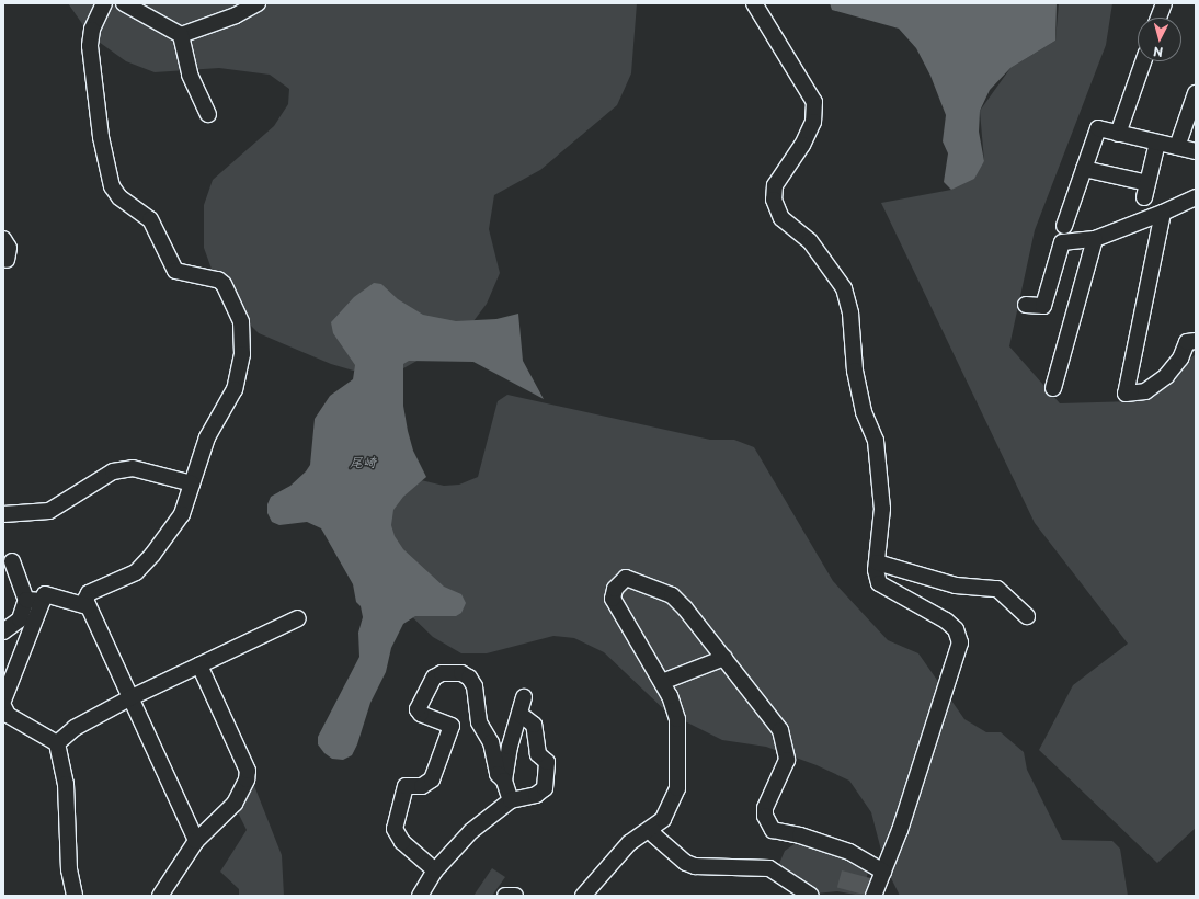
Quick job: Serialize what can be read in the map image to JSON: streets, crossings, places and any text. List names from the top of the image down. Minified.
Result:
{"water":["尾崎"],"north":"bottom"}
